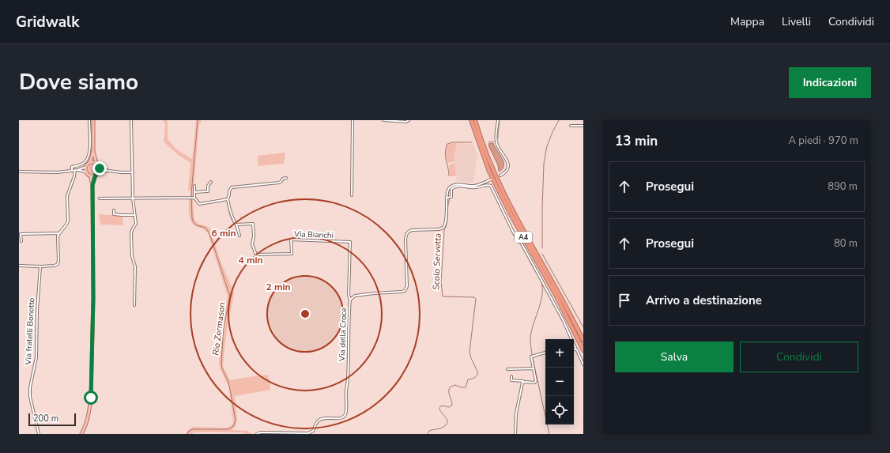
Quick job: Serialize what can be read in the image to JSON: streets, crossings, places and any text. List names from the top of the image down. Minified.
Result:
{"streets":{"highway":["A4"],"street":["Via Bianchi","Via fratelli Bonotto","Via della Croce"]},"crossings":[["Via Bianchi","Via della Croce"]],"water":["Scolo Servetta","Rio Zermason"],"scale_bar":"200 m","page":{"header":"Gridwalk","nav":["Mappa","Livelli","Condividi"],"title":"Dove siamo","buttons":["Indicazioni",["Salva","Condividi"]],"heading":["13 min","A piedi · 970 m"],"list":[["Prosegui","890 m"],["Prosegui","80 m"],"Arrivo a destinazione"],"map_buttons":["+","−"],"scale":"200 m"},"rings":["6 min","4 min","2 min"]}
